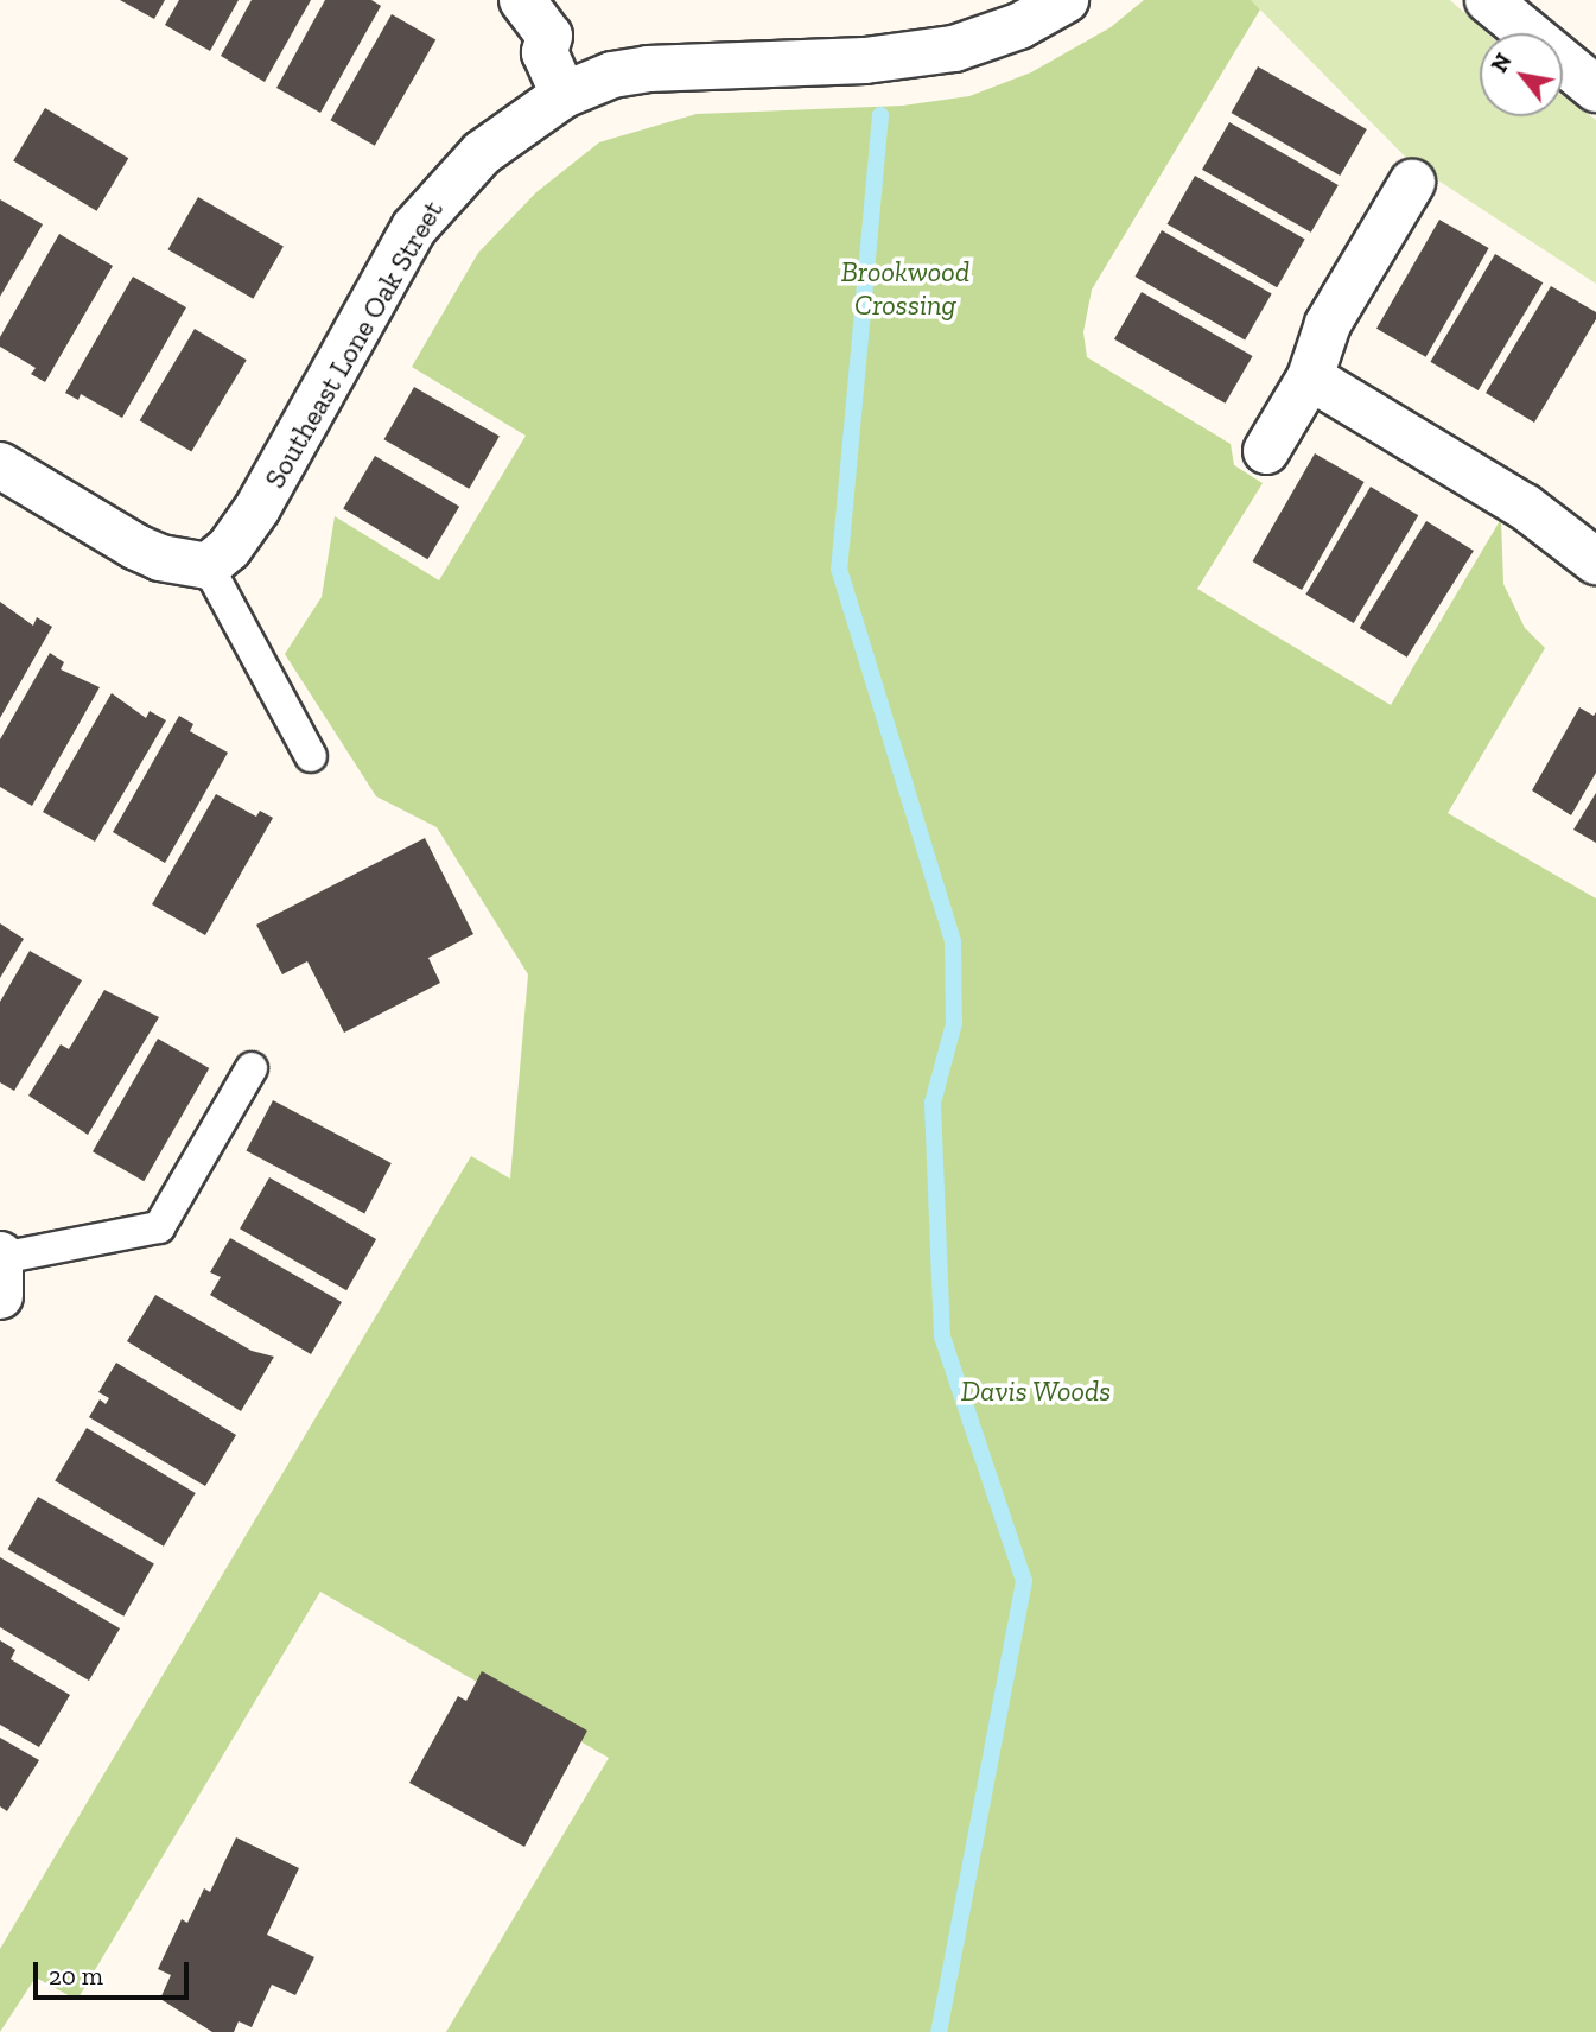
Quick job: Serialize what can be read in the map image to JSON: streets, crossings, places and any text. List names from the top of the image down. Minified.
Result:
{"streets":{"street":["Southeast Lone Oak Street"]},"parks":["Brookwood Crossing","Davis Woods"],"scale_bar":"20 m","north":"top left"}
